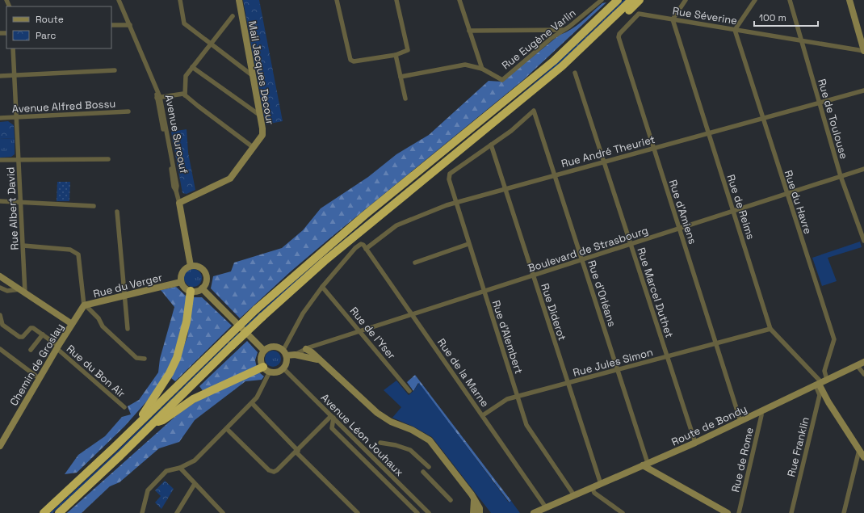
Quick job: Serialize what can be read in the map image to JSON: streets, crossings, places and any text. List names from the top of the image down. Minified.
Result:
{"streets":{"street":["Rue Séverine","Rue Eugène Varlin","Mail Jacques Decour","Avenue Alfred Bossu","Rue de Toulouse","Avenue Surcouf","Rue André Theuriet","Rue du Havre","Rue de Reims","Rue Albert David","Rue d'Amiens","Boulevard de Strasbourg","Rue du Verger","Rue Marcel Duthet","Rue d'Orléans","Rue Diderot","Rue de l'Yser","Rue d'Alembert","Rue Jules Simon","Chemin de Groslay","Rue du Bon Air","Rue de la Marne","Route de Bondy","Avenue Léon Jouhaux","Rue Franklin","Rue de Rome"]},"crossings":[["Rue Séverine","Rue de Toulouse"],["Rue Séverine","Rue du Havre"],["Rue Séverine","Rue de Reims"],["Rue Séverine","Rue d'Amiens"],["Mail Jacques Decour","Avenue Surcouf"],["Avenue Alfred Bossu","Rue Albert David"],["Rue de Toulouse","Rue André Theuriet"],["Rue de Toulouse","Boulevard de Strasbourg"],["Avenue Surcouf","Rue du Verger"],["Rue André Theuriet","Rue du Havre"],["Rue André Theuriet","Rue de Reims"],["Rue André Theuriet","Rue d'Amiens"],["Rue André Theuriet","Rue Marcel Duthet"],["Rue André Theuriet","Rue d'Orléans"],["Rue André Theuriet","Rue Diderot"],["Rue André Theuriet","Rue d'Alembert"],["Rue André Theuriet","Rue de la Marne"],["Rue du Havre","Rue de Reims"],["Rue du Havre","Boulevard de Strasbourg"],["Rue du Havre","Route de Bondy"],["Rue du Havre","Rue Franklin"],["Rue de Reims","Boulevard de Strasbourg"],["Rue de Reims","Rue Jules Simon"],["Rue de Reims","Route de Bondy"],["Rue de Reims","Rue Franklin"],["Rue d'Amiens","Boulevard de Strasbourg"],["Rue d'Amiens","Rue Jules Simon"],["Rue d'Amiens","Route de Bondy"],["Boulevard de Strasbourg","Rue Marcel Duthet"],["Boulevard de Strasbourg","Rue d'Orléans"],["Boulevard de Strasbourg","Rue Diderot"],["Boulevard de Strasbourg","Rue de l'Yser"],["Boulevard de Strasbourg","Rue d'Alembert"],["Boulevard de Strasbourg","Rue de la Marne"],["Rue du Verger","Chemin de Groslay"],["Rue Marcel Duthet","Rue Jules Simon"],["Rue Marcel Duthet","Route de Bondy"],["Rue d'Orléans","Rue Diderot"],["Rue d'Orléans","Rue d'Alembert"],["Rue d'Orléans","Rue Jules Simon"],["Rue d'Orléans","Route de Bondy"],["Rue Diderot","Rue d'Alembert"],["Rue Diderot","Rue Jules Simon"],["Rue Diderot","Route de Bondy"],["Rue d'Alembert","Rue Jules Simon"],["Rue d'Alembert","Route de Bondy"],["Rue Jules Simon","Rue de la Marne"],["Chemin de Groslay","Rue du Bon Air"],["Rue de la Marne","Route de Bondy"],["Route de Bondy","Rue Franklin"],["Route de Bondy","Rue de Rome"]],"legend":["Route","Parc"],"scale_bar":"100 m"}
